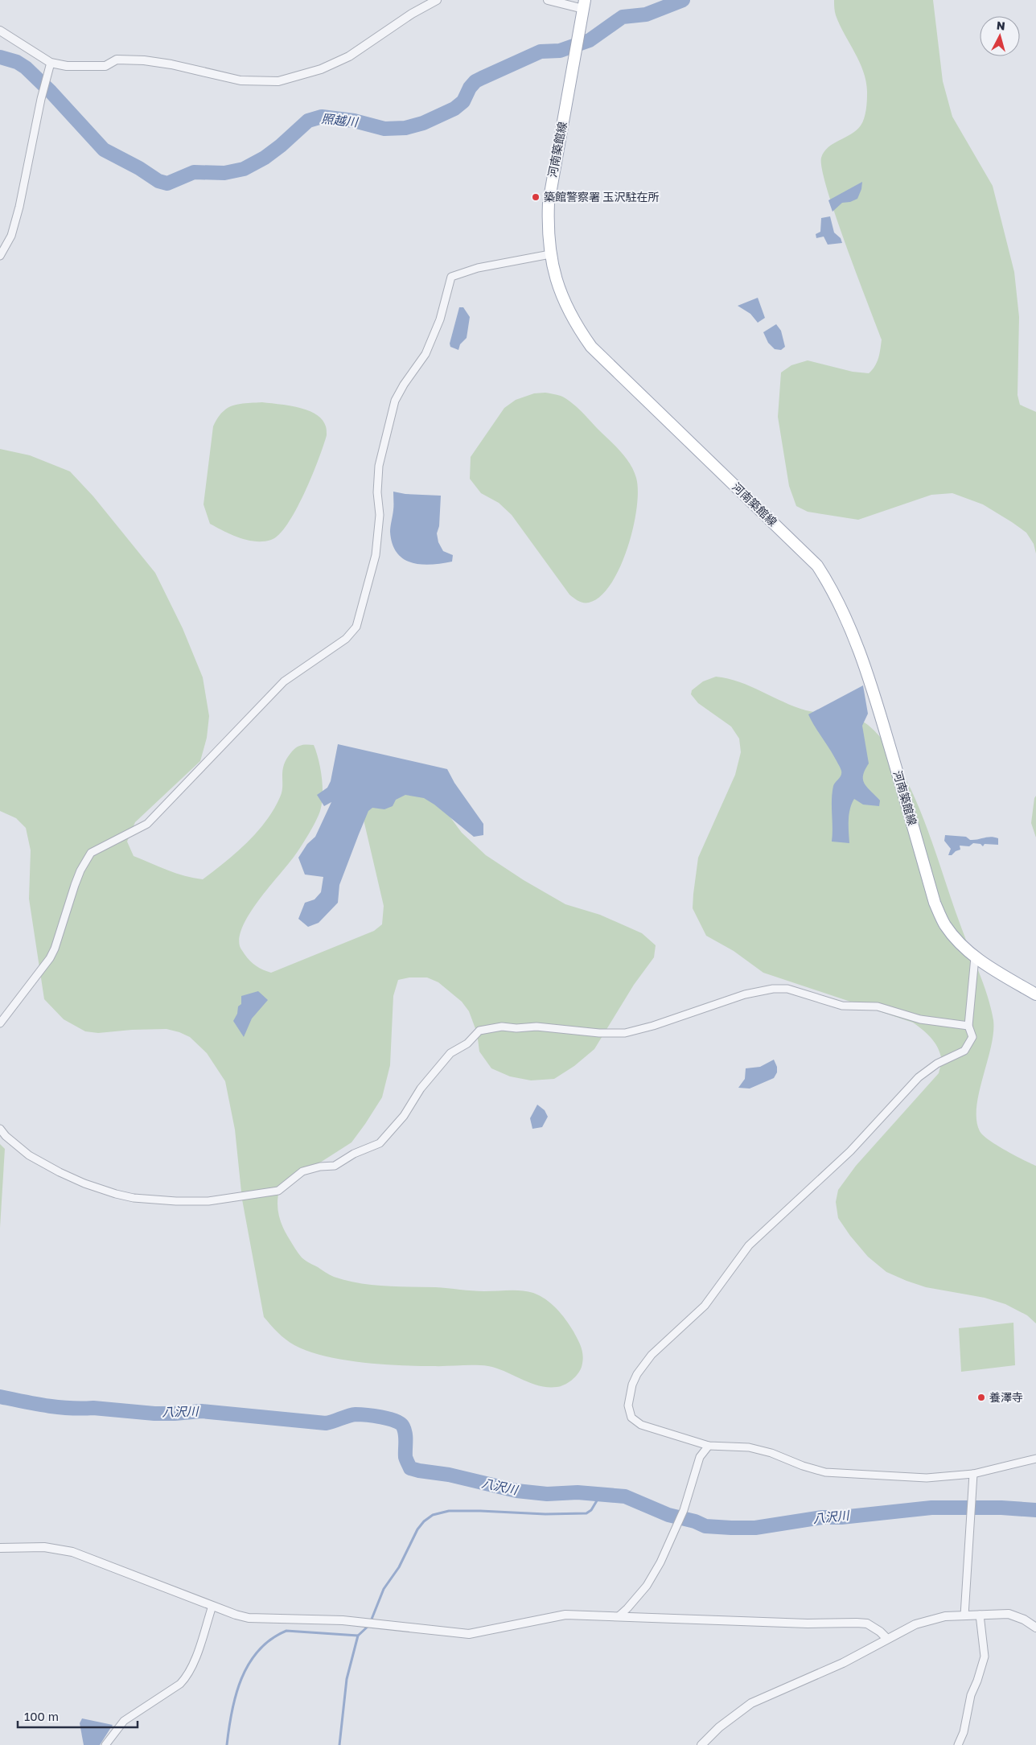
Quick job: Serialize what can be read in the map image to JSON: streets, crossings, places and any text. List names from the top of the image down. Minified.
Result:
{"streets":{"main road":["河南築館線"]},"water":["照越川","八沢川"],"places":["築館警察署 玉沢駐在所","養澤寺"],"scale_bar":"100 m","north":"top"}
